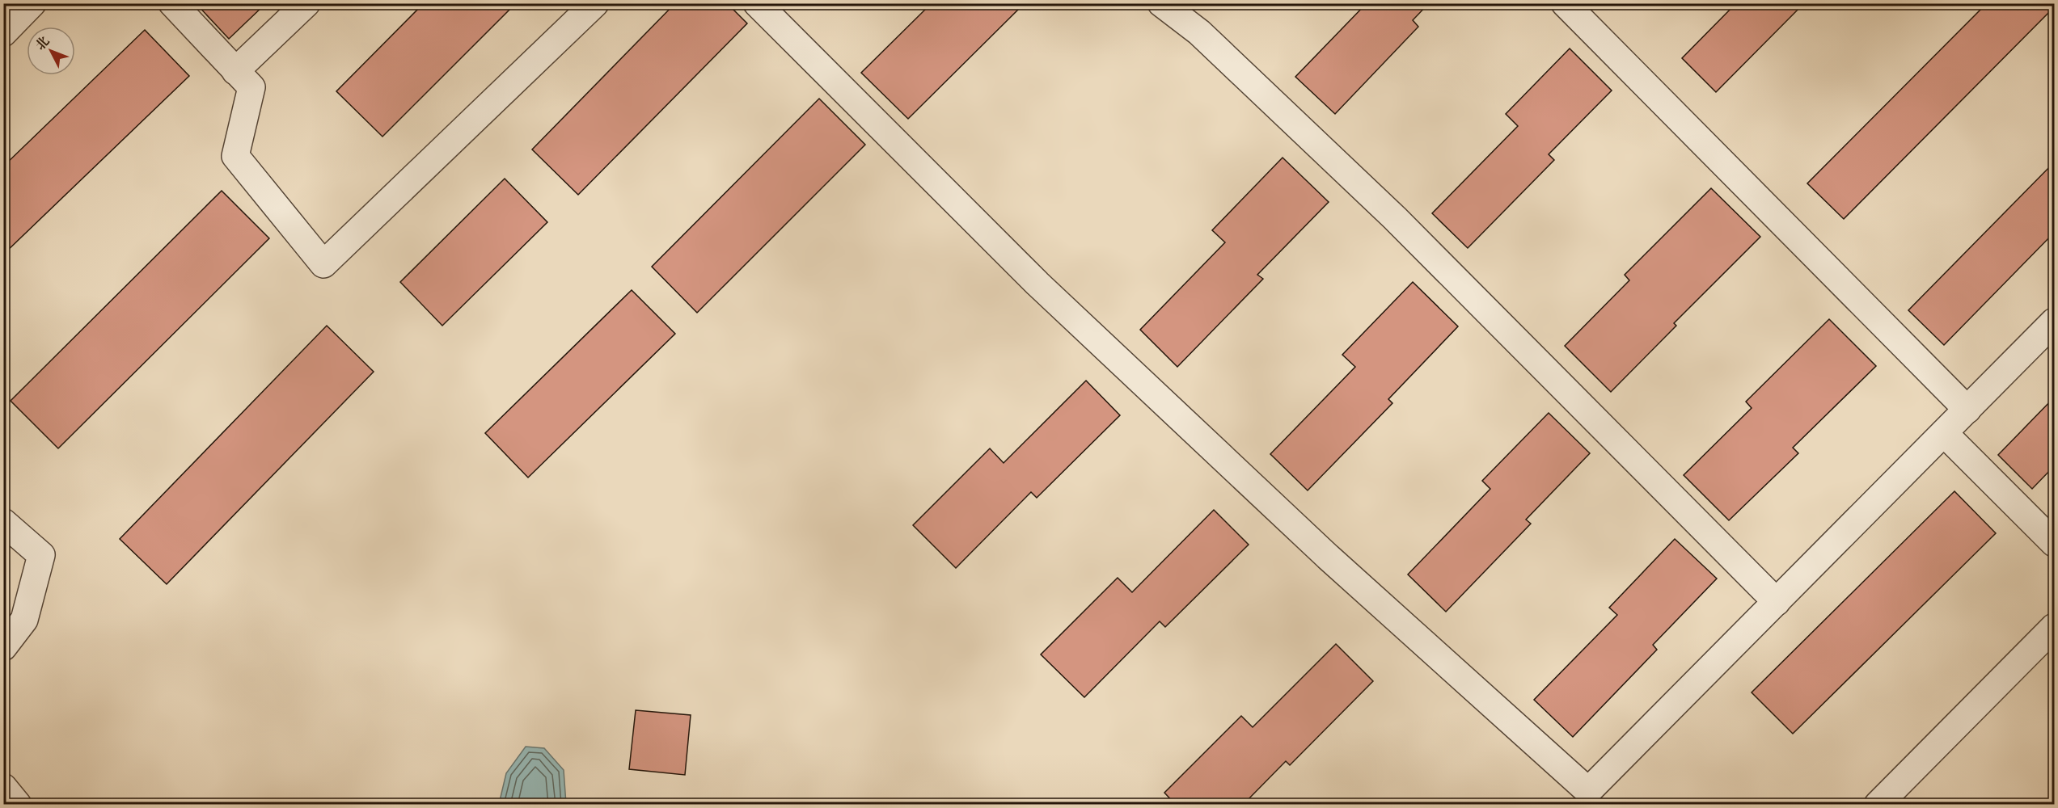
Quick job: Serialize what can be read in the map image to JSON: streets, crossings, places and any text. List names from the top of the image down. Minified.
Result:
{"north":"top left"}
